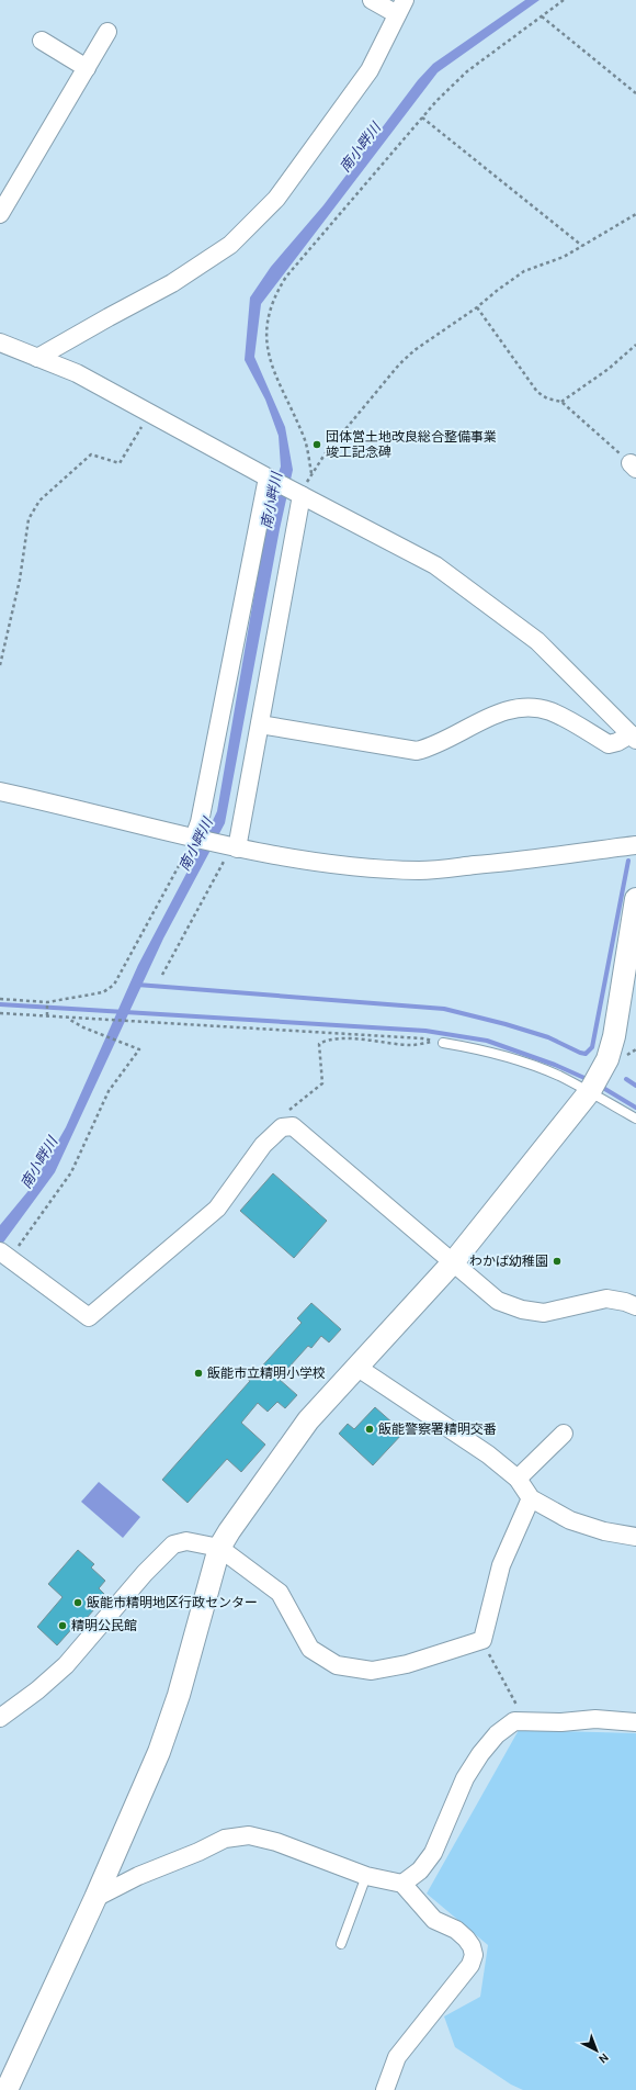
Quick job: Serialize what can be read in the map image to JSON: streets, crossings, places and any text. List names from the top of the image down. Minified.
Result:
{"water":["南小畔川"],"places":["団体営土地改良総合整備事業 竣工記念碑","わかば幼稚園","飯能市立精明小学校","飯能警察署精明交番","飯能市精明地区行政センター","精明公民館"],"north":"bottom right"}
